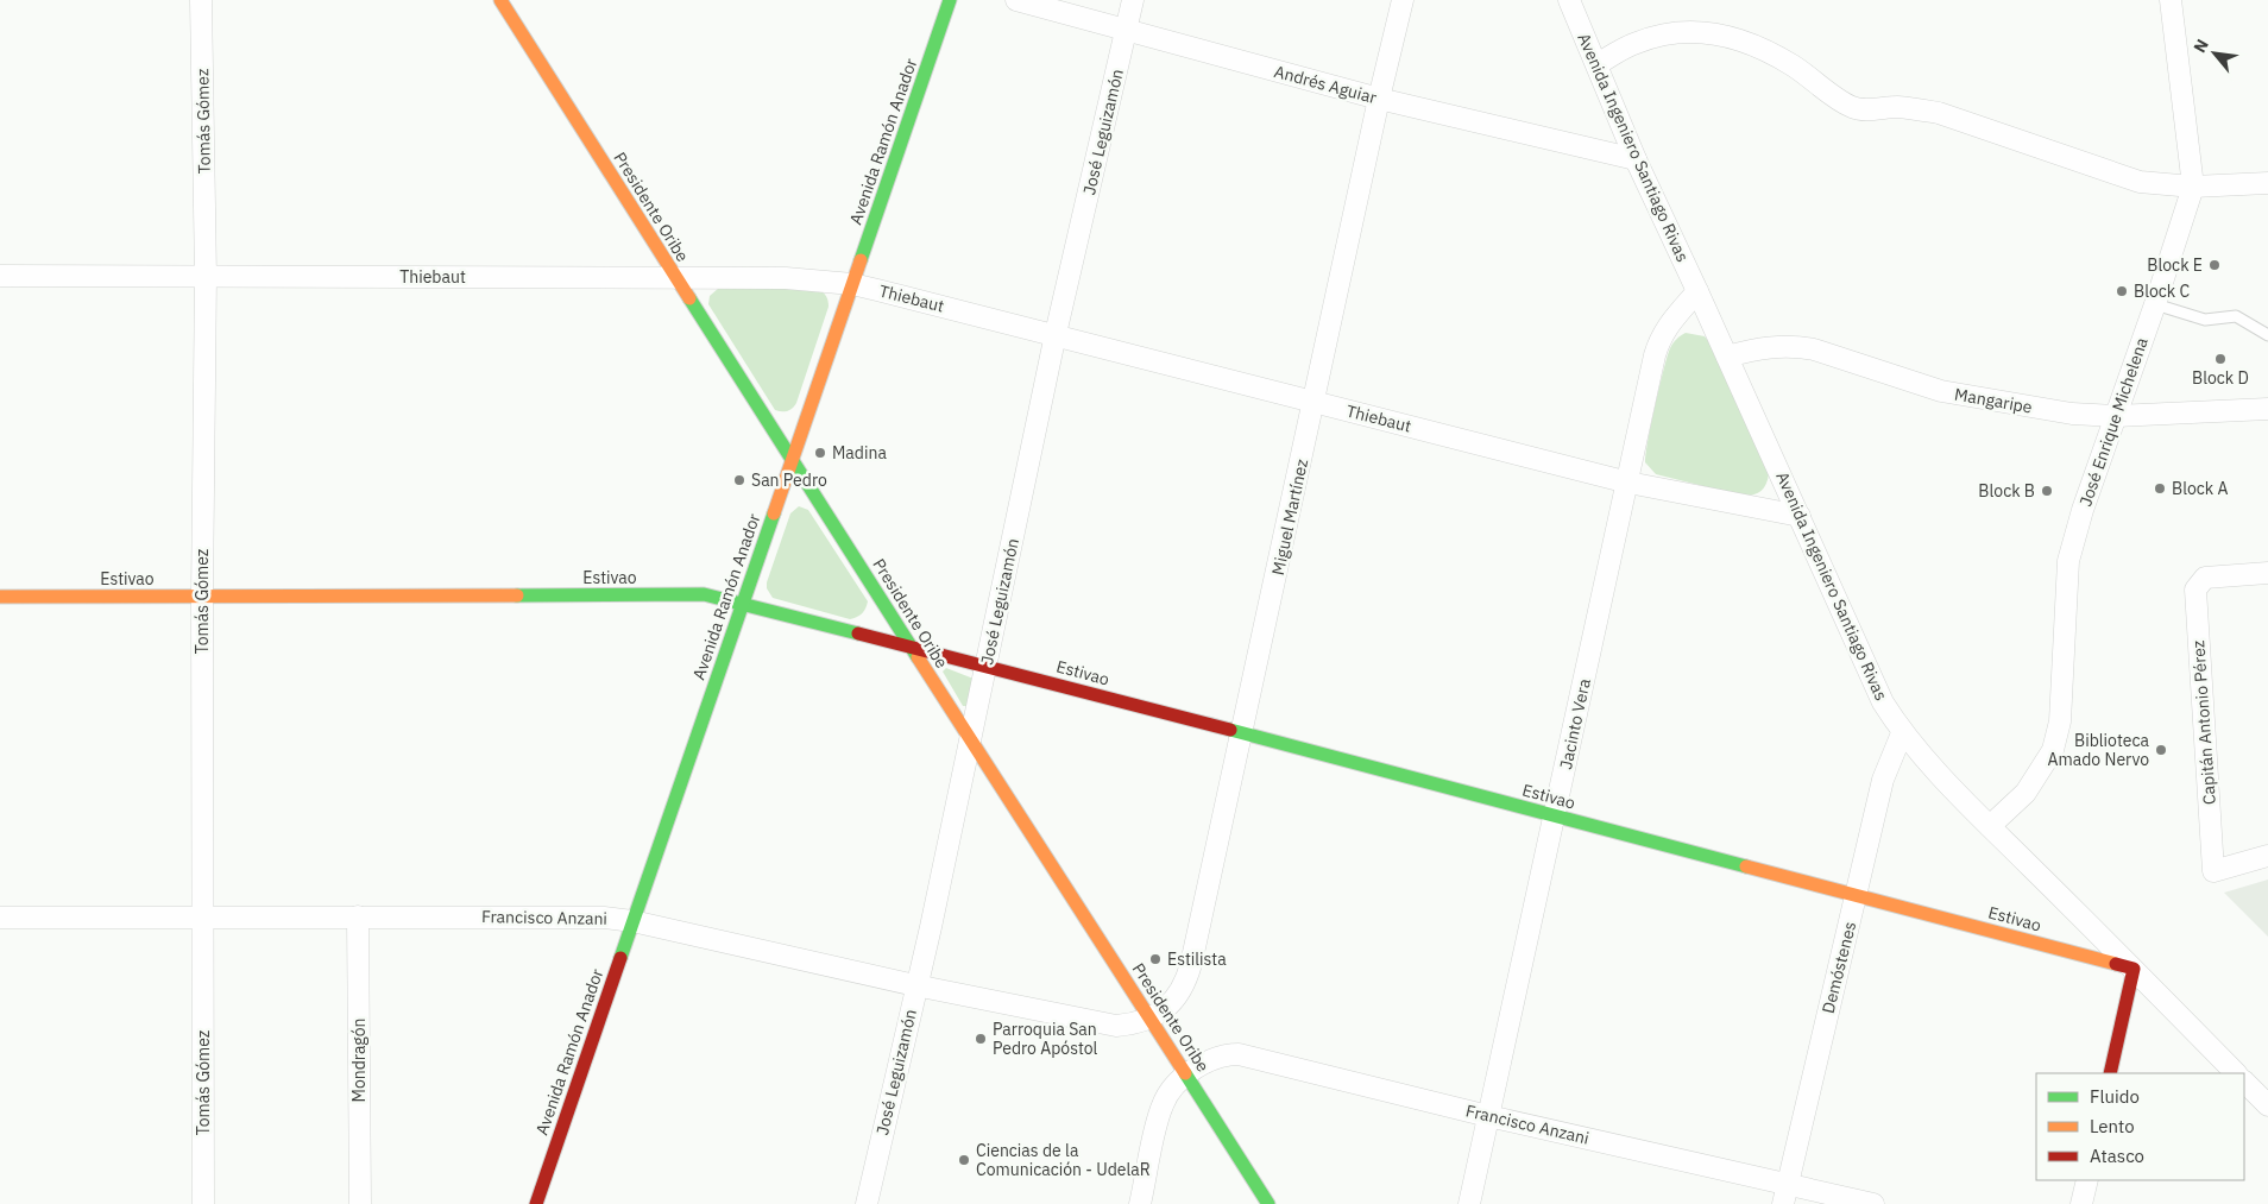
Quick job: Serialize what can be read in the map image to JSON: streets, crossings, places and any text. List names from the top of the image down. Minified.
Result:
{"streets":{"street":["Andrés Aguiar","Tomás Gómez","José Leguizamón","Avenida Ramón Anador","Avenida Ingeniero Santiago Rivas","Presidente Oribe","Thiebaut","Mangaripe","José Enrique Michelena","Miguel Martínez","Estivao","Capitán Antonio Pérez","Jacinto Vera","Francisco Anzani","Demóstenes","Mondragón"]},"crossings":[["Andrés Aguiar","José Leguizamón"],["Andrés Aguiar","Avenida Ingeniero Santiago Rivas"],["Andrés Aguiar","Miguel Martínez"],["Tomás Gómez","Thiebaut"],["Tomás Gómez","Estivao"],["Tomás Gómez","Francisco Anzani"],["José Leguizamón","Presidente Oribe"],["José Leguizamón","Thiebaut"],["José Leguizamón","Estivao"],["José Leguizamón","Francisco Anzani"],["Avenida Ramón Anador","Presidente Oribe"],["Avenida Ramón Anador","Thiebaut"],["Avenida Ramón Anador","Estivao"],["Avenida Ramón Anador","Francisco Anzani"],["Avenida Ingeniero Santiago Rivas","Thiebaut"],["Avenida Ingeniero Santiago Rivas","Mangaripe"],["Avenida Ingeniero Santiago Rivas","José Enrique Michelena"],["Avenida Ingeniero Santiago Rivas","Estivao"],["Avenida Ingeniero Santiago Rivas","Jacinto Vera"],["Avenida Ingeniero Santiago Rivas","Demóstenes"],["Presidente Oribe","Thiebaut"],["Presidente Oribe","Miguel Martínez"],["Presidente Oribe","Estivao"],["Presidente Oribe","Francisco Anzani"],["Thiebaut","Miguel Martínez"],["Thiebaut","Jacinto Vera"],["Mangaripe","José Enrique Michelena"],["Miguel Martínez","Estivao"],["Miguel Martínez","Francisco Anzani"],["Estivao","Jacinto Vera"],["Estivao","Demóstenes"],["Jacinto Vera","Francisco Anzani"],["Francisco Anzani","Demóstenes"],["Francisco Anzani","Mondragón"]],"places":["Block E","Block C","Block D","Madina","San Pedro","Block A","Block B","Biblioteca Amado Nervo","Estilista","Parroquia San Pedro Apóstol","Ciencias de la Comunicación - UdelaR"],"legend":["Fluido","Lento","Atasco"],"north":"top left"}
